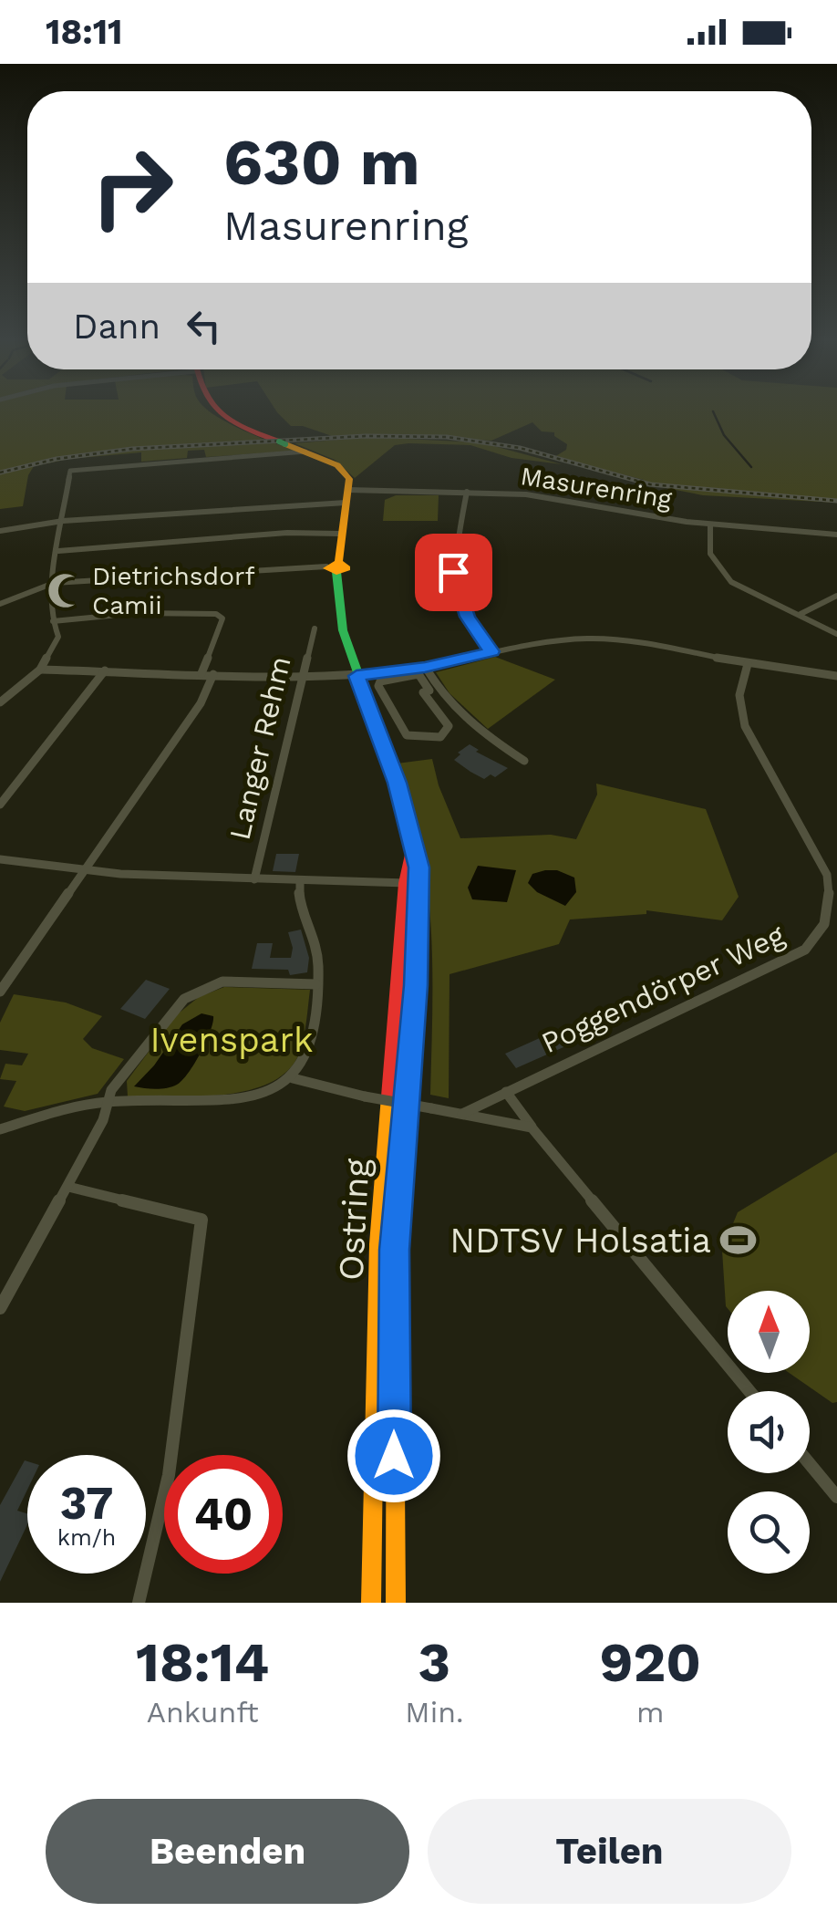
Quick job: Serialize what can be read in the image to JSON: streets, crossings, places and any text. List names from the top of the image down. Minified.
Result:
{"streets":{"street":["Masurenring","Langer Rehm","Poggendörper Weg","Ostring"]},"parks":["Ivenspark"],"places":{"mosque":["Dietrichsdorf Camii"],"sports":["NDTSV Holsatia"]},"north":"top","page":{"status":"18:11","turn":["630 m","Masurenring"],"then":"Dann","speed":"37 km/h","limit":"40","eta":["18:14","Ankunft","3","Min.","920","m"],"buttons":["Beenden","Teilen"]}}
